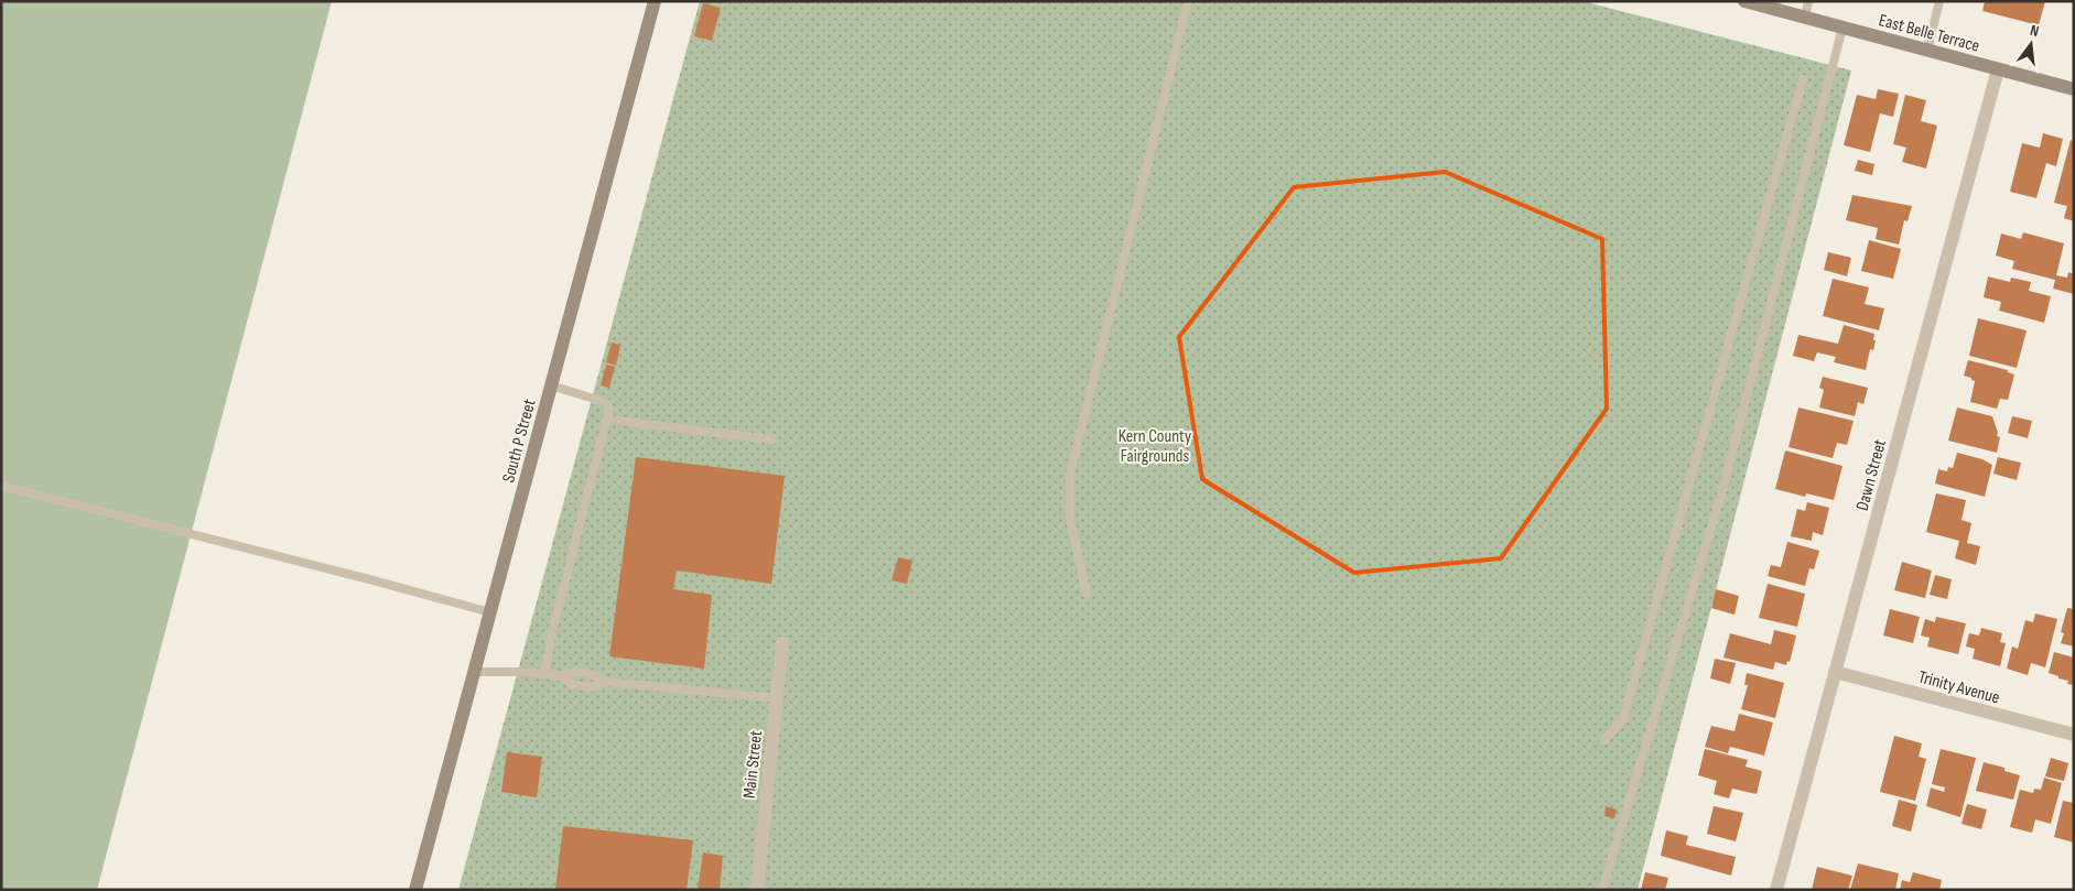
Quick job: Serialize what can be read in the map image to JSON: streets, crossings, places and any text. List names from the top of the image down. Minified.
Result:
{"streets":{"street":["East Belle Terrace","South P Street","Dawn Street","Trinity Avenue","Main Street"]},"crossings":[["East Belle Terrace","Dawn Street"],["Dawn Street","Trinity Avenue"]],"parks":["Kern County Fairgrounds"],"north":"top"}
